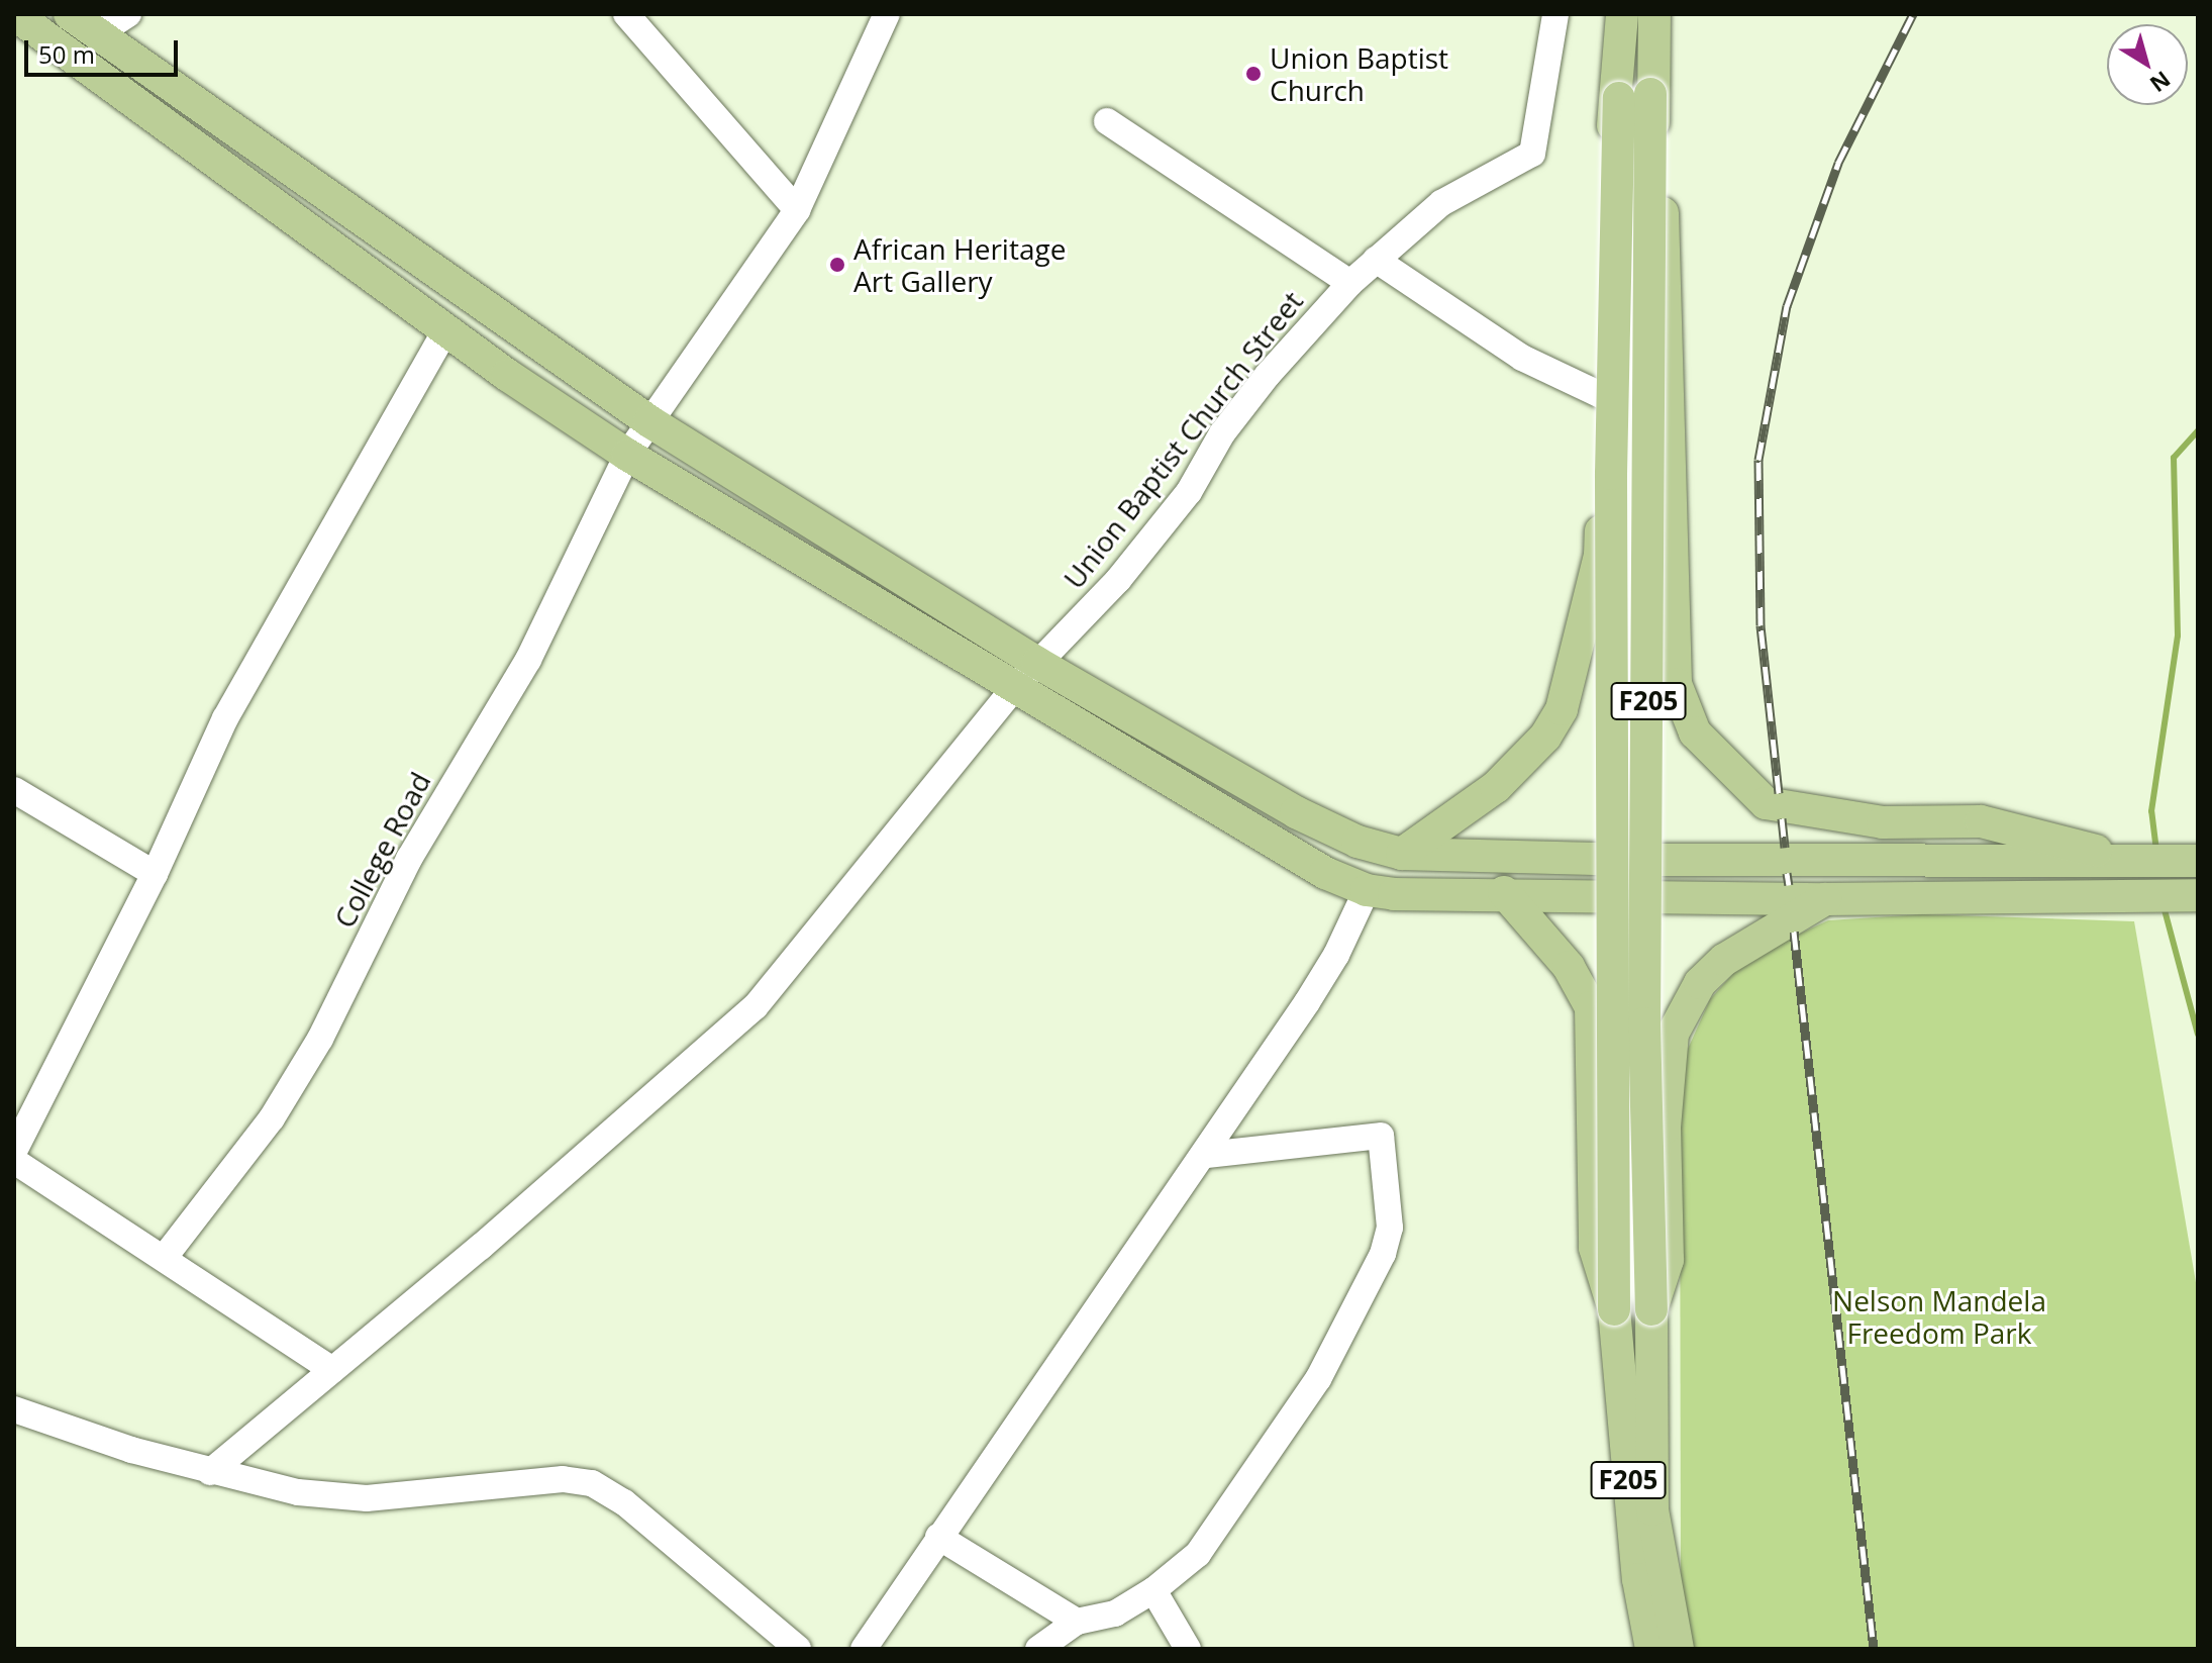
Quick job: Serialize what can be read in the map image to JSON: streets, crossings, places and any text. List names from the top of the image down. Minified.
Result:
{"streets":{"main road":["F205"],"street":["Union Baptist Church Street","College Road"]},"parks":["Nelson Mandela Freedom Park"],"places":["Union Baptist Church","African Heritage Art Gallery"],"scale_bar":"50 m","north":"bottom right"}
